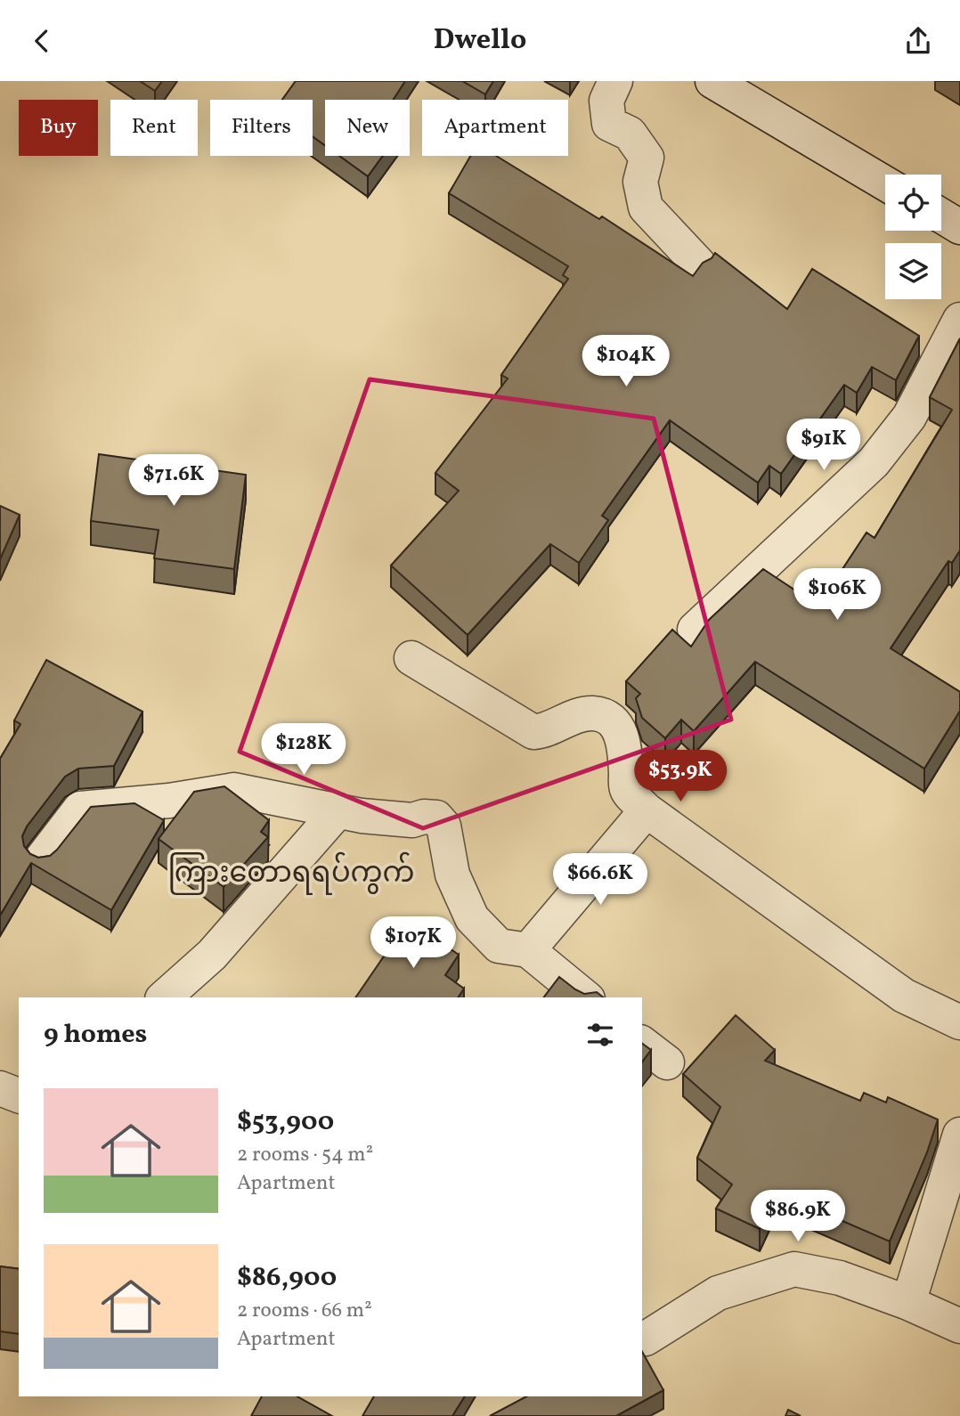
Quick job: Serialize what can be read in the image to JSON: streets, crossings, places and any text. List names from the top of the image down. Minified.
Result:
{"districts":["ကြားတောရရပ်ကွက်"],"page":{"header":"Dwello","chip":["Buy","Rent","Filters","New","Apartment"],"price":["$104K","$91K","$71.6K","$106K","$128K","$53.9K","$66.6K","$107K","$86.9K"],"heading":"9 homes","list":[{"name":"$53,900","note":"2 rooms · 54 m² · Apartment"},{"name":"$86,900","note":"2 rooms · 66 m² · Apartment"}]}}
